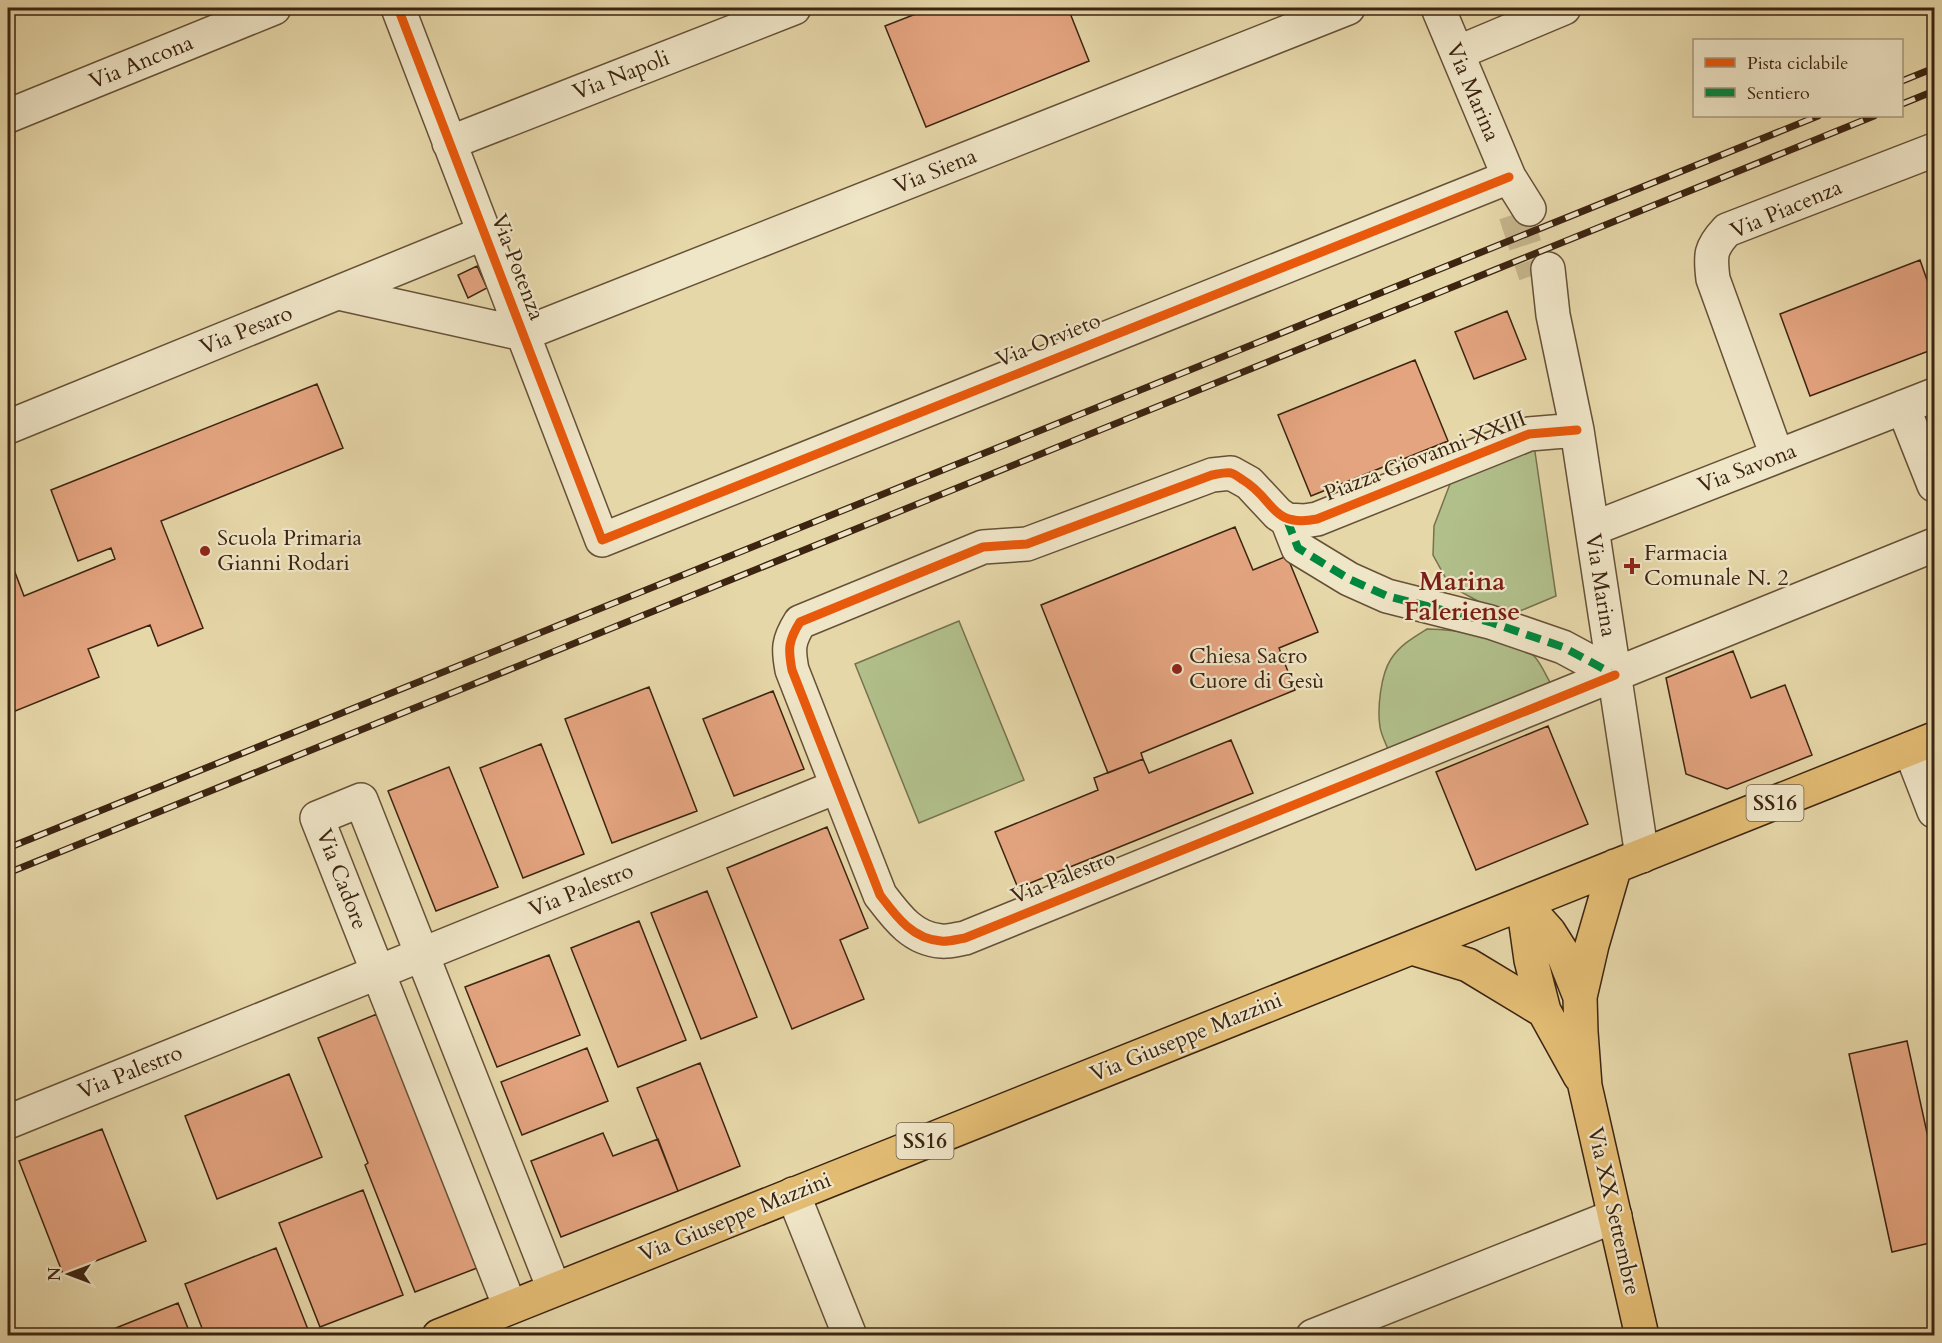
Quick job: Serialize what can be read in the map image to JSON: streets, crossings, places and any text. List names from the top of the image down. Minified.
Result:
{"streets":{"main road":["SS16","Via Giuseppe Mazzini","Via XX Settembre"],"street":["Via Ancona","Via Napoli","Via Marina","Via Siena","Via Piacenza","Via Potenza","Via Pesaro","Via Orvieto","Piazza Giovanni XXIII","Via Savona","Via Palestro","Via Cadore"]},"crossings":[["Via Napoli","Via Potenza"],["Via Marina","Via Orvieto"],["Via Marina","Piazza Giovanni XXIII"],["Via Marina","Via Savona"],["Via Marina","Via Palestro"],["Via Marina","Via Giuseppe Mazzini"],["Via Marina","Via XX Settembre"],["Via Siena","Via Potenza"],["Via Piacenza","Via Savona"],["Via Potenza","Via Pesaro"],["Via Potenza","Via Orvieto"],["Via Palestro","Via Cadore"],["Via Cadore","Via Giuseppe Mazzini"],["Via Giuseppe Mazzini","Via XX Settembre"]],"districts":["Marina Faleriense"],"places":{"other":["Scuola Primaria Gianni Rodari","Chiesa Sacro Cuore di Gesù"],"health":["Farmacia Comunale N. 2"]},"legend":["Pista ciclabile","Sentiero"],"north":"left"}
